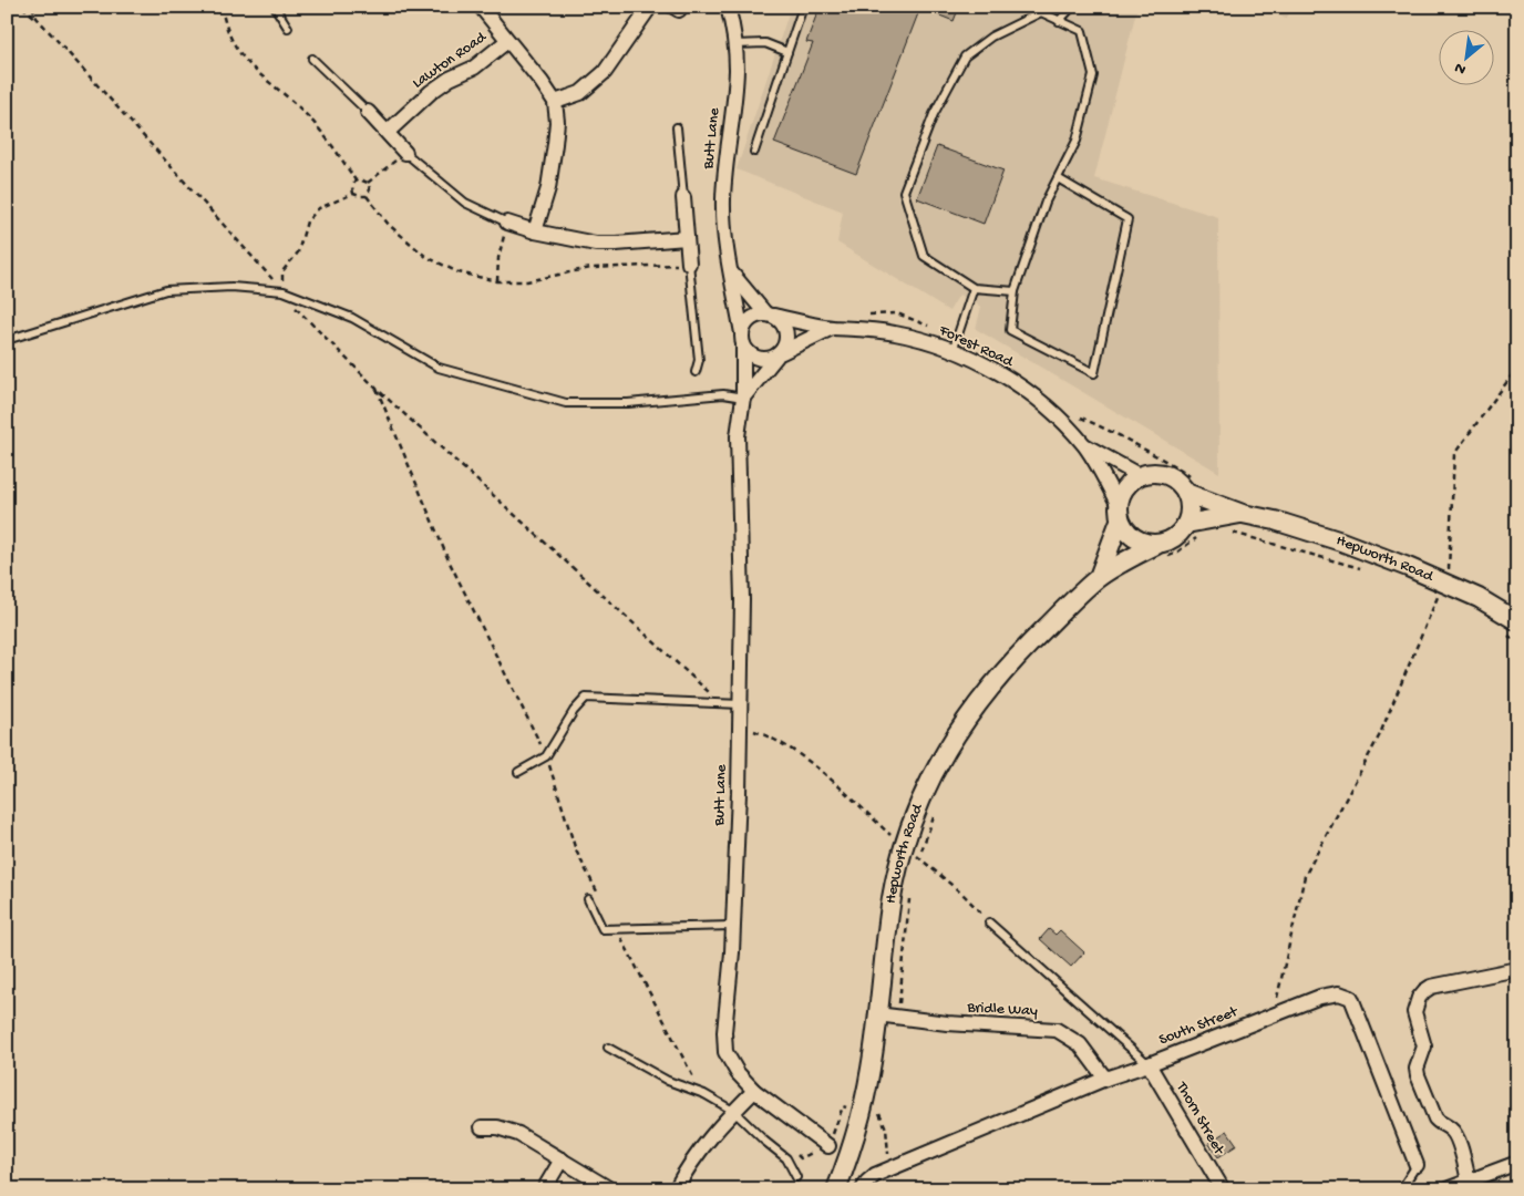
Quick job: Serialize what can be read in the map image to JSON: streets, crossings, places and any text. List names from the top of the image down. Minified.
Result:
{"streets":{"street":["Lawton Road","Butt Lane","Forest Road","Hepworth Road","Bridle Way","South Street","Thorn Street"]},"crossings":[["Butt Lane","Forest Road"],["Forest Road","Hepworth Road"],["Hepworth Road","Bridle Way"],["Bridle Way","South Street"],["South Street","Thorn Street"]],"north":"bottom left"}
